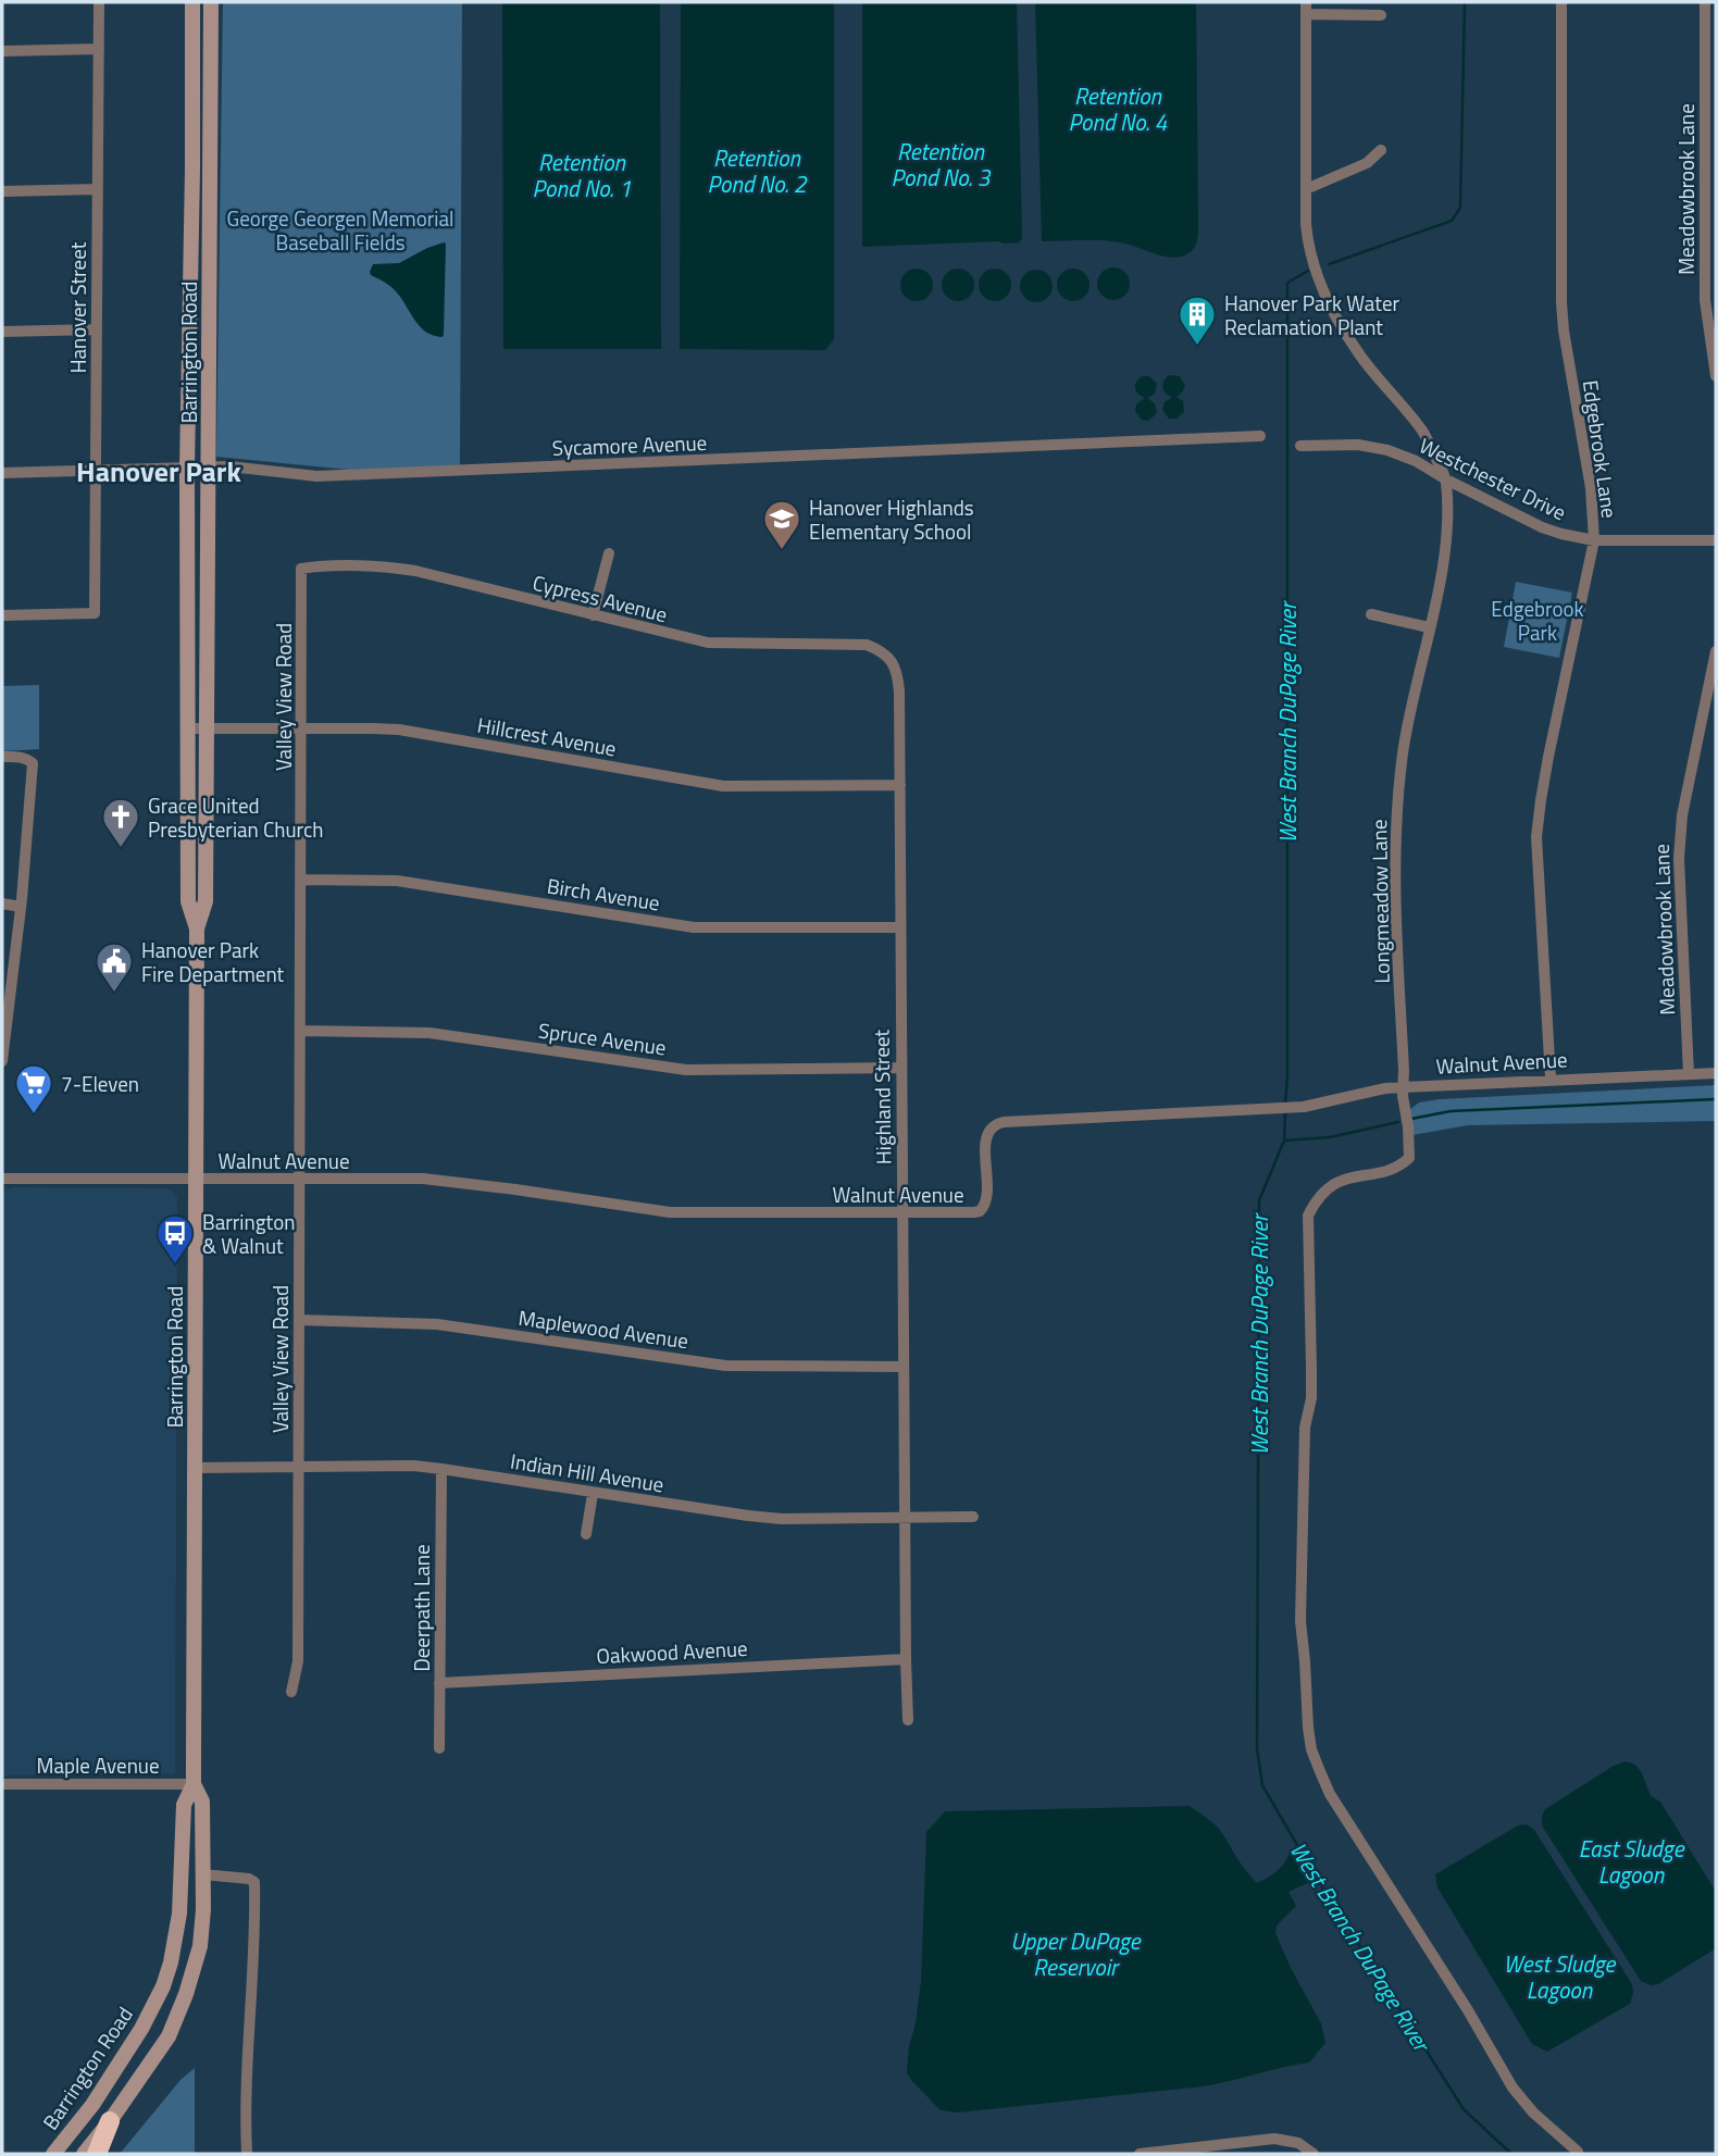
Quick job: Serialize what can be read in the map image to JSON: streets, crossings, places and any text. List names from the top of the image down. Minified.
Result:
{"streets":{"main road":["Barrington Road"],"street":["Meadowbrook Lane","Hanover Street","Sycamore Avenue","Edgebrook Lane","Westchester Drive","Cypress Avenue","Valley View Road","Hillcrest Avenue","Birch Avenue","Longmeadow Lane","Spruce Avenue","Walnut Avenue","Highland Street","Maplewood Avenue","Indian Hill Avenue","Deerpath Lane","Oakwood Avenue","Maple Avenue"]},"crossings":[["Meadowbrook Lane","Walnut Avenue"],["Hanover Street","Sycamore Avenue"],["Barrington Road","Sycamore Avenue"],["Barrington Road","Hillcrest Avenue"],["Barrington Road","Walnut Avenue"],["Barrington Road","Indian Hill Avenue"],["Barrington Road","Maple Avenue"],["Edgebrook Lane","Westchester Drive"],["Edgebrook Lane","Walnut Avenue"],["Westchester Drive","Longmeadow Lane"],["Cypress Avenue","Valley View Road"],["Cypress Avenue","Highland Street"],["Valley View Road","Hillcrest Avenue"],["Valley View Road","Birch Avenue"],["Valley View Road","Spruce Avenue"],["Valley View Road","Walnut Avenue"],["Valley View Road","Maplewood Avenue"],["Valley View Road","Indian Hill Avenue"],["Hillcrest Avenue","Highland Street"],["Birch Avenue","Highland Street"],["Longmeadow Lane","Walnut Avenue"],["Spruce Avenue","Highland Street"],["Walnut Avenue","Highland Street"],["Highland Street","Maplewood Avenue"],["Highland Street","Indian Hill Avenue"],["Highland Street","Oakwood Avenue"],["Indian Hill Avenue","Deerpath Lane"],["Deerpath Lane","Oakwood Avenue"]],"districts":["Hanover Park"],"water":["Retention Pond No. 4","Retention Pond No. 3","Retention Pond No. 2","Retention Pond No. 1","West Branch DuPage River","East Sludge Lagoon","Upper DuPage Reservoir","West Sludge Lagoon"],"parks":["George Georgen Memorial Baseball Fields","Edgebrook Park"],"places":{"building":["Hanover Park Water Reclamation Plant"],"school or university":["Hanover Highlands Elementary School"],"church":["Grace United Presbyterian Church"],"public building":["Hanover Park Fire Department"],"supermarket":["7-Eleven"],"bus stop":["Barrington & Walnut"]}}
